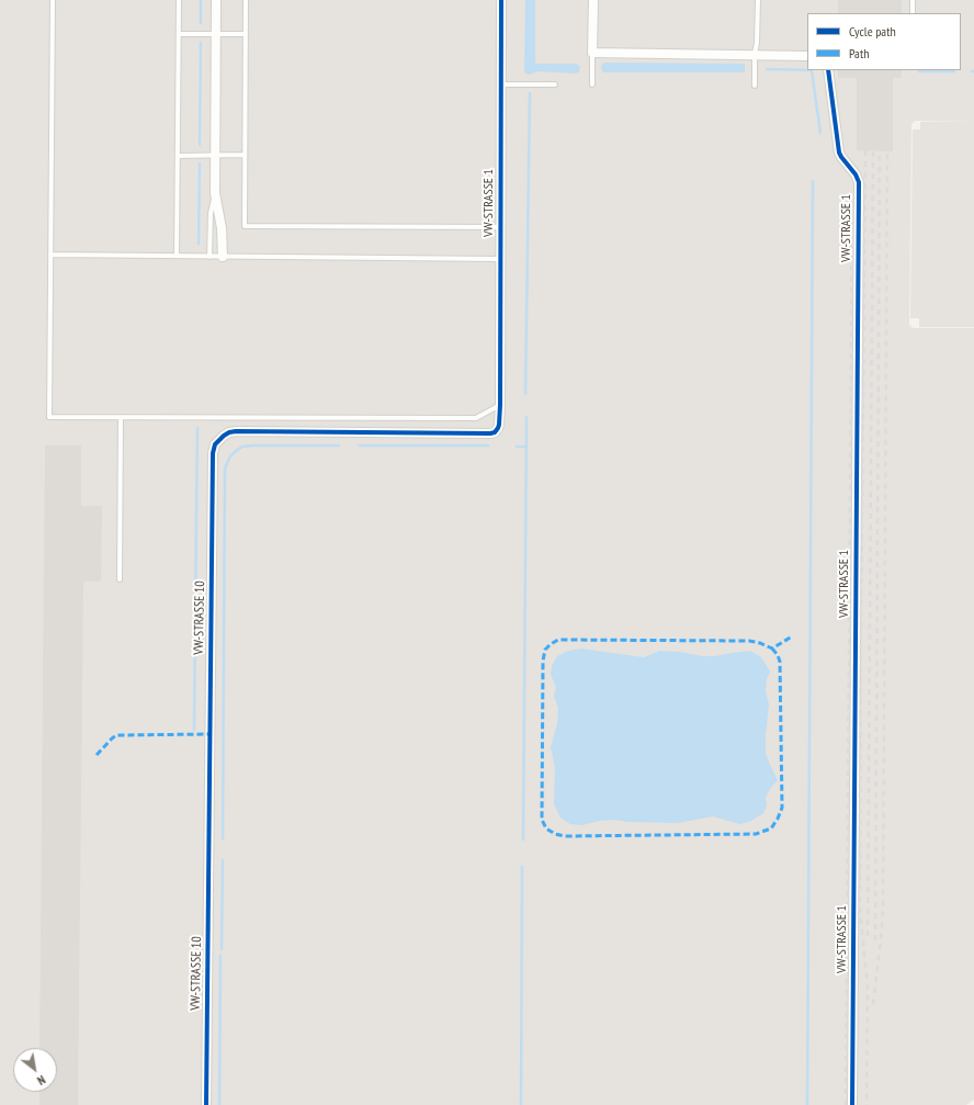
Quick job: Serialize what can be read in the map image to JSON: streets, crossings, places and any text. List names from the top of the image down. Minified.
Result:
{"streets":{"street":["VW-STRASSE 1","VW-STRASSE 10"]},"crossings":[["VW-STRASSE 1","VW-STRASSE 10"]],"legend":["Cycle path","Path"],"north":"bottom right"}
